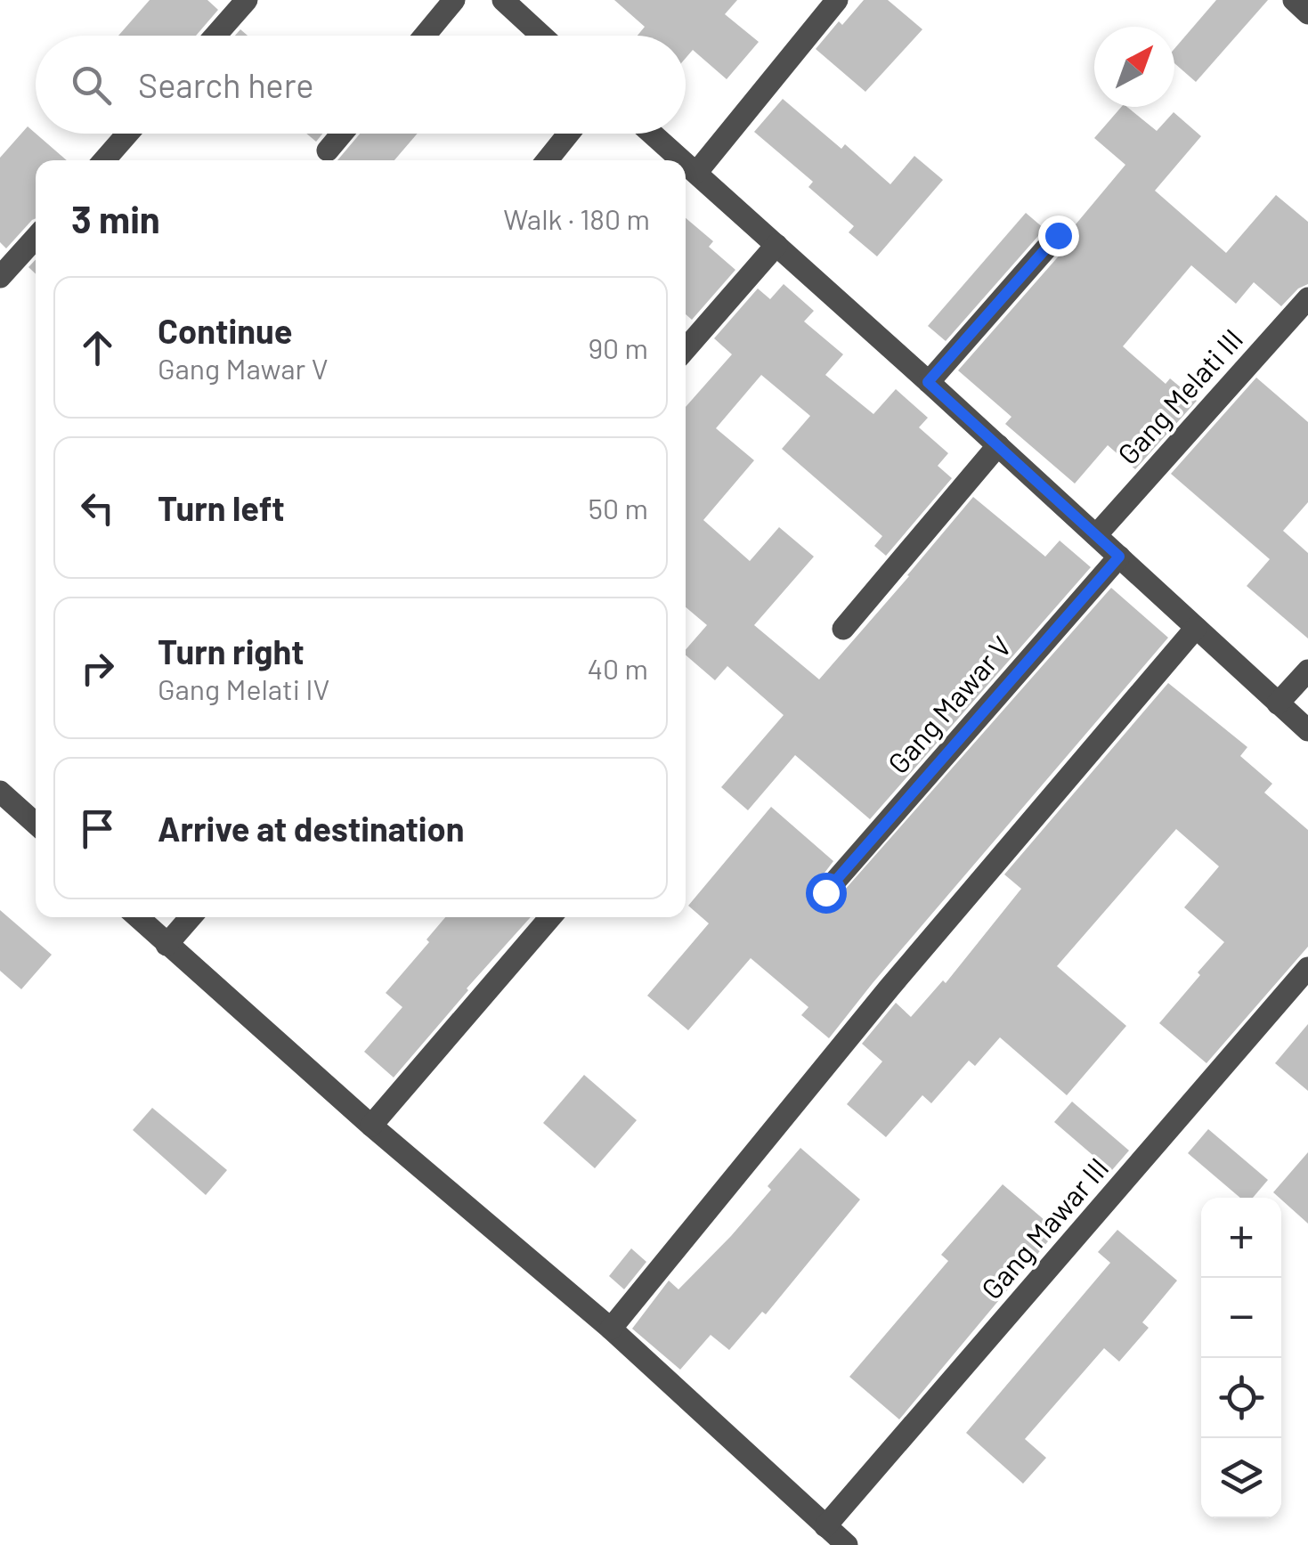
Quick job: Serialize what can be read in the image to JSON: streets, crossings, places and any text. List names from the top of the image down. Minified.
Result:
{"streets":{"street":["Gang Melati III","Gang Mawar V","Gang Mawar III"]},"north":"top right","page":{"search":"Search here","heading":["3 min","Walk · 180 m"],"list":[["Continue","Gang Mawar V","90 m"],["Turn left","50 m"],["Turn right","Gang Melati IV","40 m"],"Arrive at destination"],"map_buttons":["+","−"]}}
